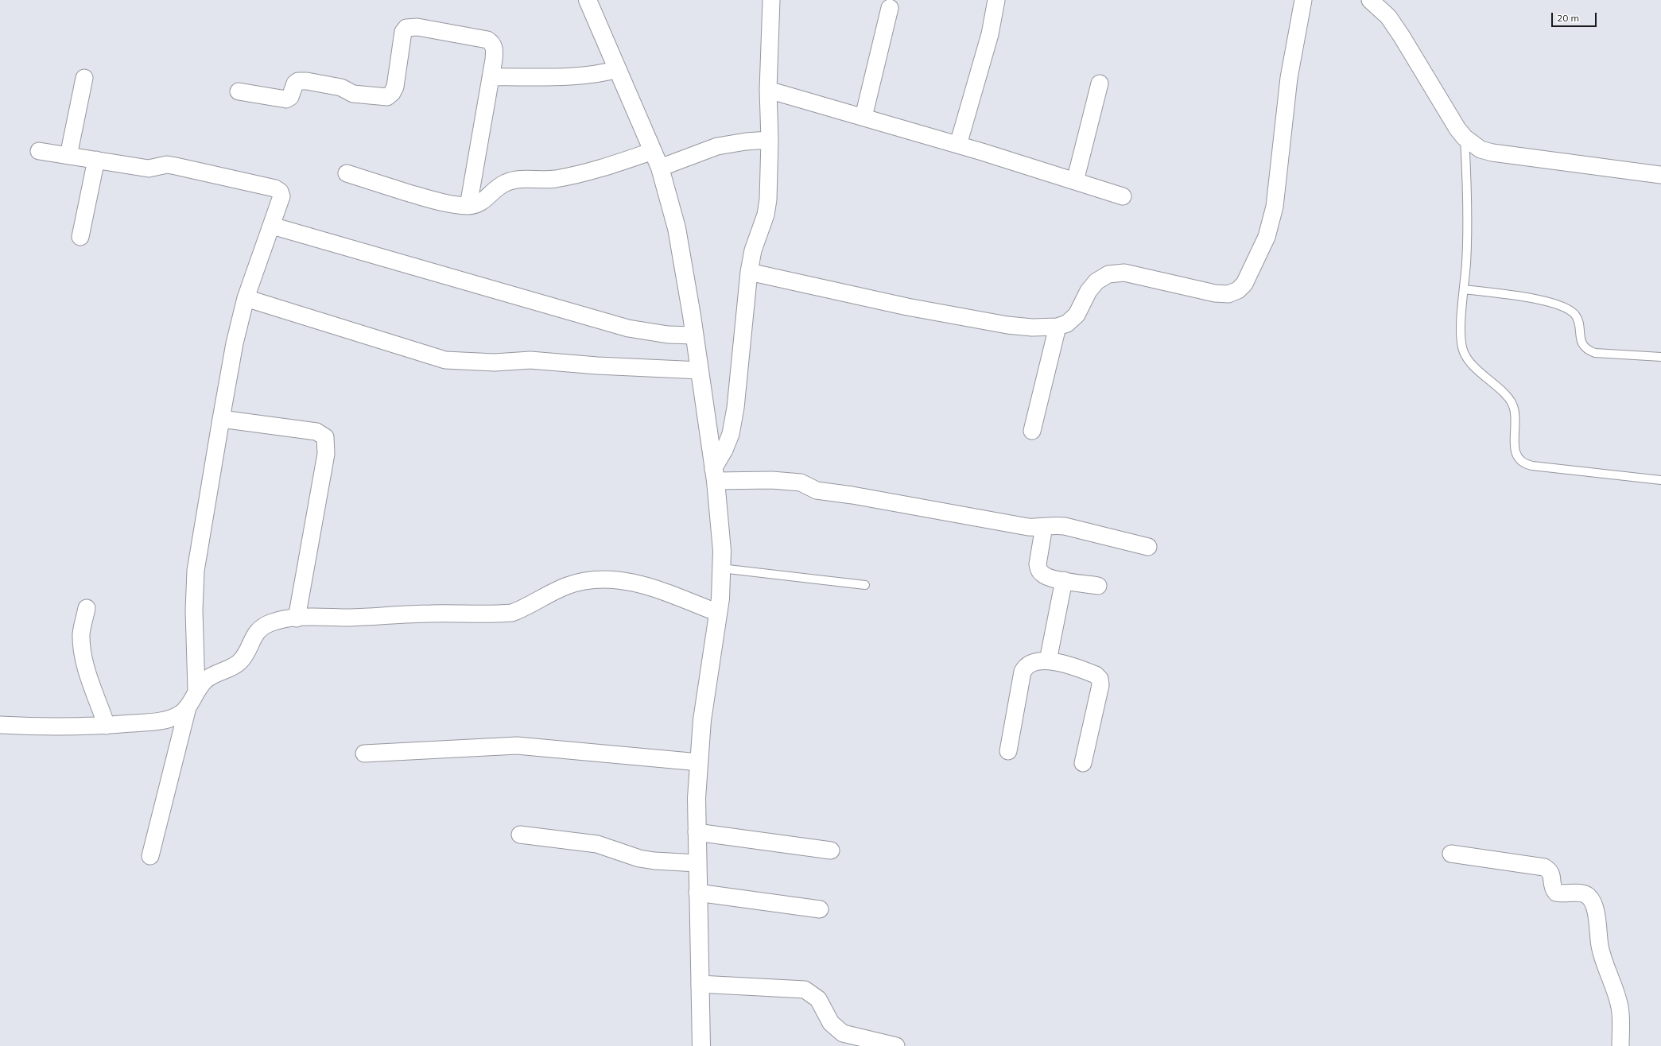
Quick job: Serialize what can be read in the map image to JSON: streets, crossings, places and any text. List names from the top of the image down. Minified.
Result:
{"scale_bar":"20 m"}
